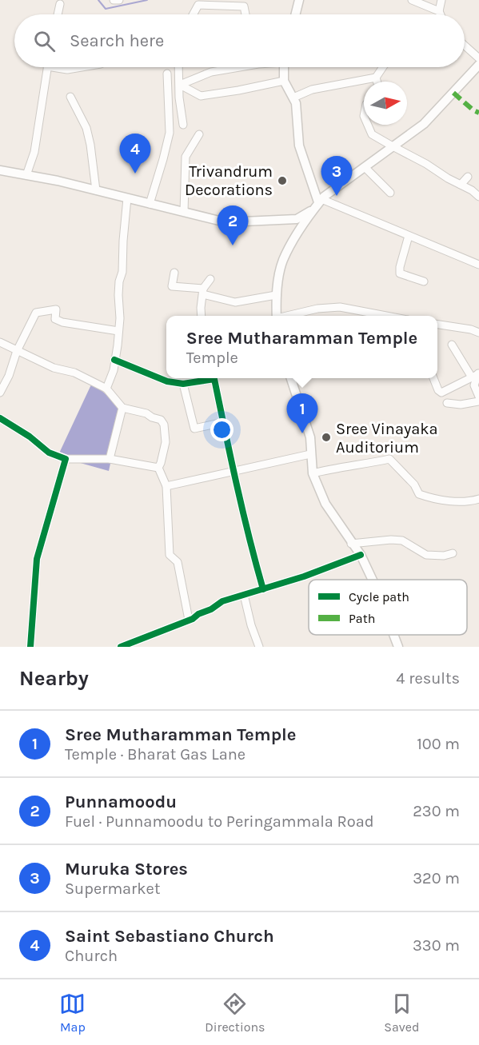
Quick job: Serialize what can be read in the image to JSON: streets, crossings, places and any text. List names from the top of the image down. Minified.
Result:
{"places":["Trivandrum Decorations","Sree Vinayaka Auditorium"],"legend":["Cycle path","Path"],"north":"right","page":{"search":"Search here","pins":["4","3","2","1"],"popup":["Sree Mutharamman Temple","Temple"],"heading":["Nearby","4 results"],"list":[{"mark":"1","name":"Sree Mutharamman Temple","note":"Temple · Bharat Gas Lane","value":"100 m"},{"mark":"2","name":"Punnamoodu","note":"Fuel · Punnamoodu to Peringammala Road","value":"230 m"},{"mark":"3","name":"Muruka Stores","note":"Supermarket","value":"320 m"},{"mark":"4","name":"Saint Sebastiano Church","note":"Church","value":"330 m"}],"nav":["Map","Directions","Saved"]}}
